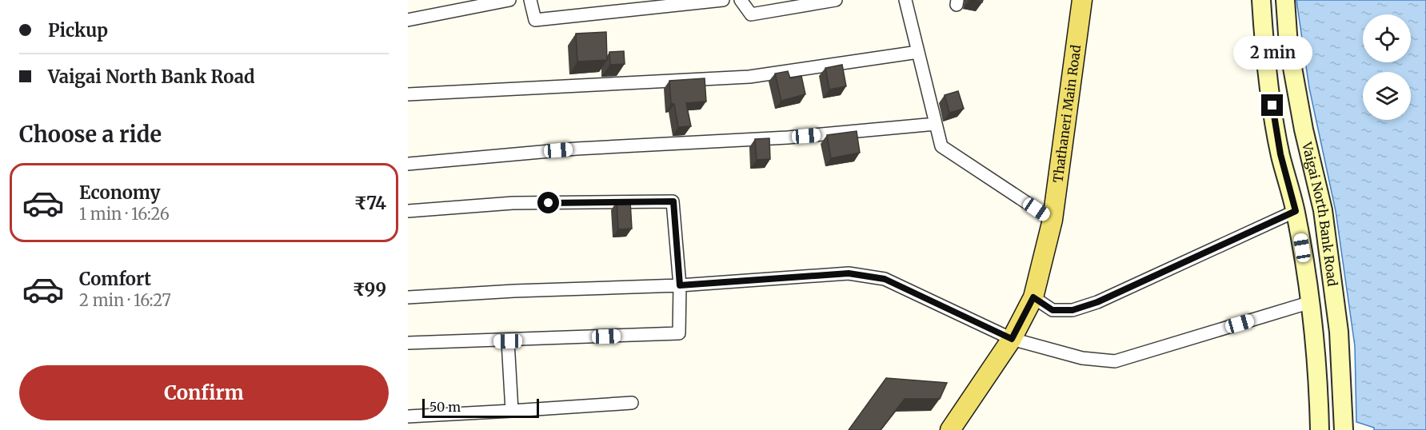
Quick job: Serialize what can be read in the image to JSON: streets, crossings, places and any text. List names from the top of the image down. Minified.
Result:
{"streets":{"main road":["Thathaneri Main Road","Vaigai North Bank Road"]},"scale_bar":"50 m","page":{"banner":["Pickup","Vaigai North Bank Road"],"bubble":"2 min","heading":"Choose a ride","list":[{"name":"Economy","note":"1 min · 16:26","value":"₹74"},{"name":"Comfort","note":"2 min · 16:27","value":"₹99"}],"buttons":"Confirm","scale":"50 m"}}
